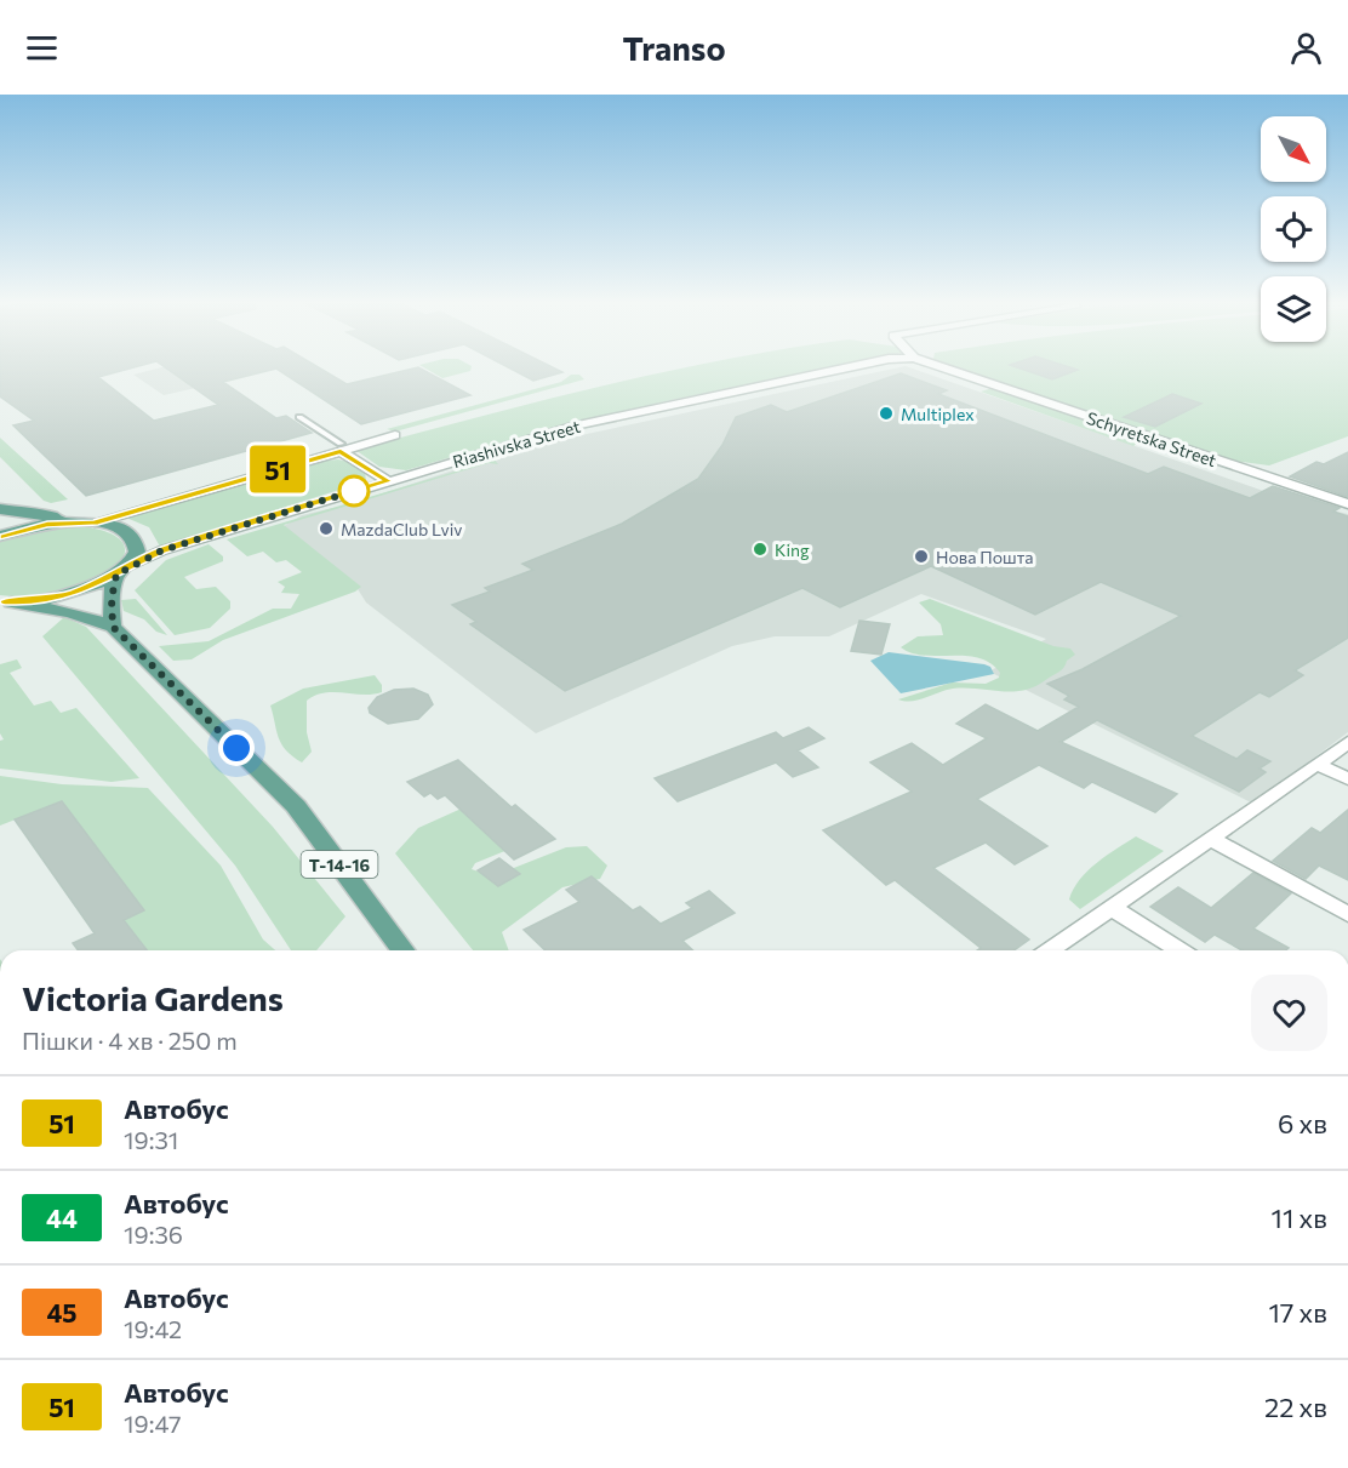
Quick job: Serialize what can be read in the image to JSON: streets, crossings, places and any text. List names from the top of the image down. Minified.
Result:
{"streets":{"main road":["Т-14-16"],"street":["Schyretska Street","Riashivska Street"]},"places":["Multiplex","MazdaClub Lviv","King","Нова Пошта"],"lines":["bus line 51"],"north":"bottom right","page":{"header":"Transo","on_map":"51","heading":["Victoria Gardens","Пішки · 4 хв · 250 m"],"list":[{"mark":"51","name":"Автобус","note":"19:31","value":"6 хв"},{"mark":"44","name":"Автобус","note":"19:36","value":"11 хв"},{"mark":"45","name":"Автобус","note":"19:42","value":"17 хв"},{"mark":"51","name":"Автобус","note":"19:47","value":"22 хв"}]}}
